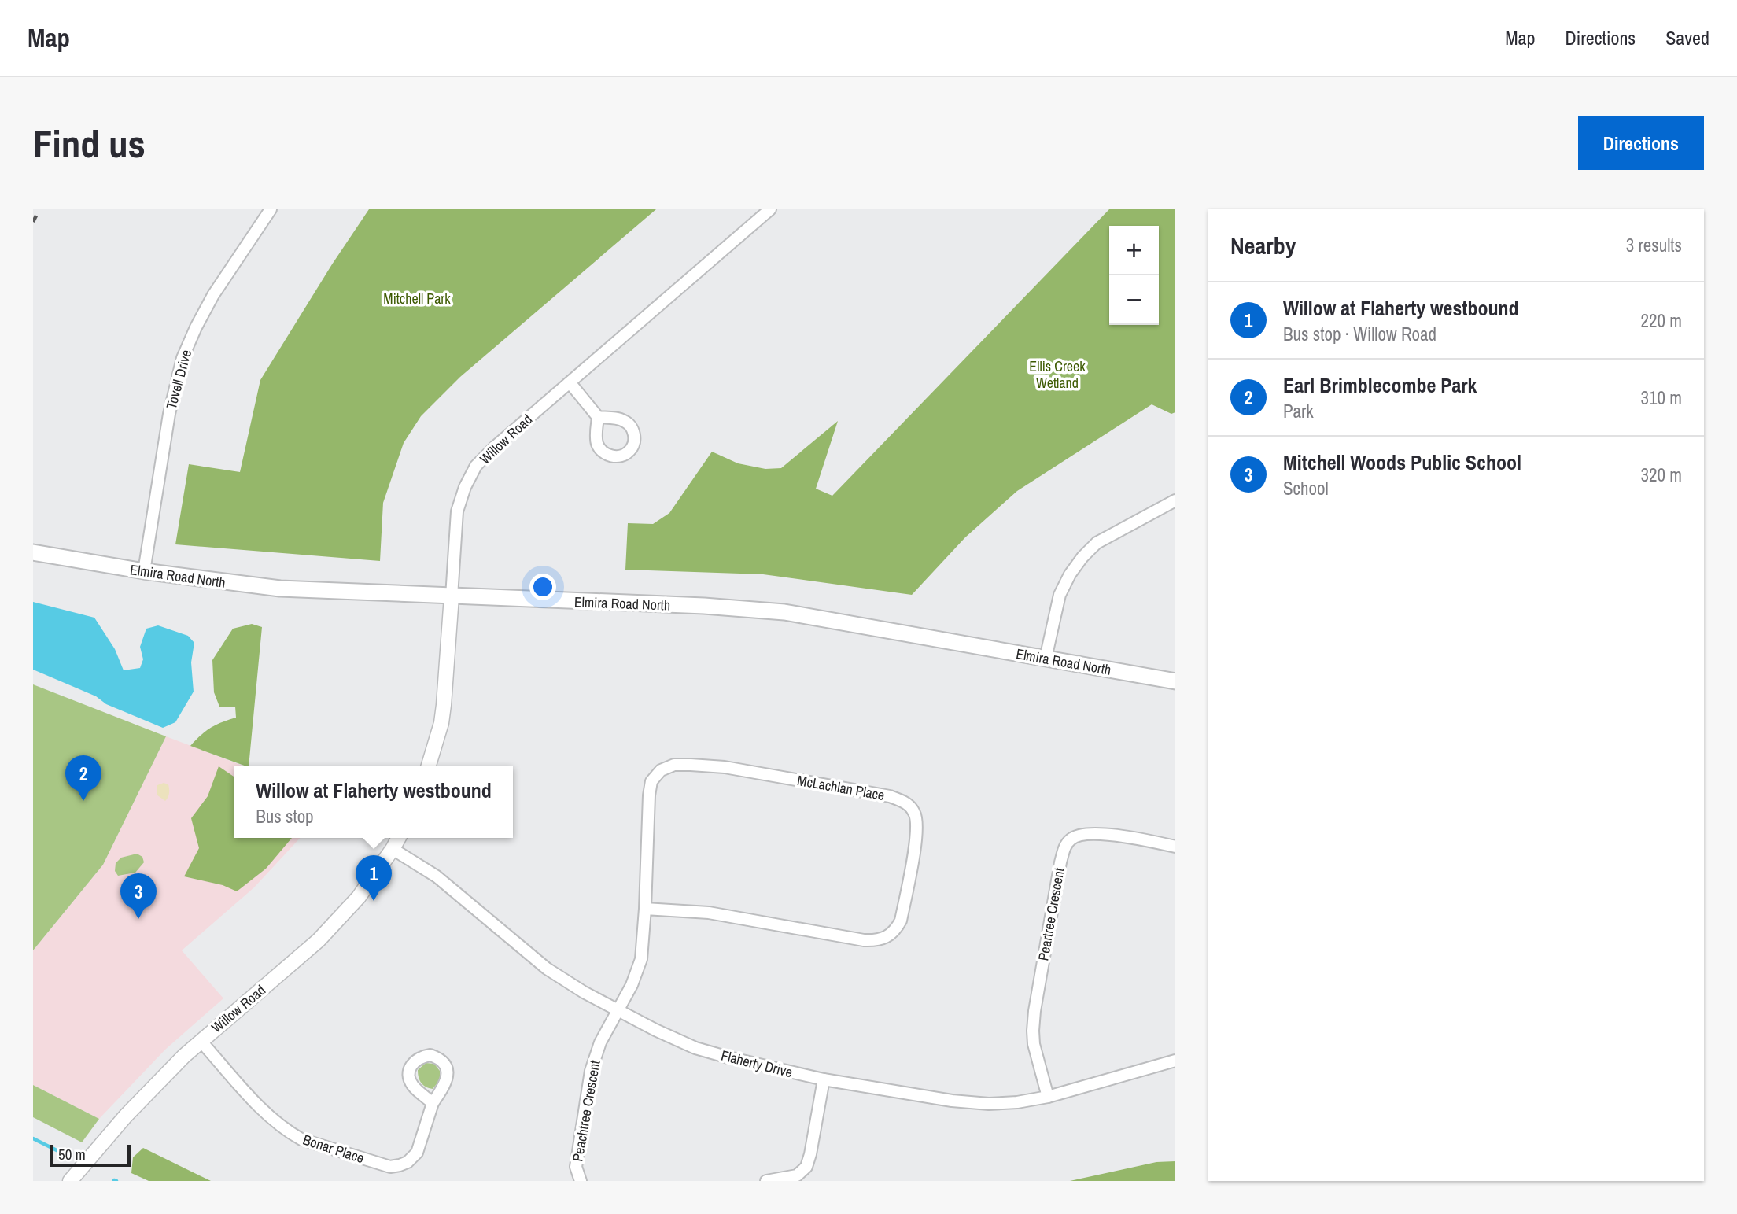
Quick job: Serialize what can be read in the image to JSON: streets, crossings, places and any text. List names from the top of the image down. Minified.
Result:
{"streets":{"main road":["Elmira Road North"],"street":["Tovell Drive","Willow Road","McLachlan Place","Peartree Crescent","Flaherty Drive","Peachtree Crescent","Bonar Place"]},"crossings":[["Tovell Drive","Elmira Road North"],["Willow Road","Elmira Road North"],["Willow Road","Flaherty Drive"],["Willow Road","Bonar Place"],["McLachlan Place","Flaherty Drive"],["McLachlan Place","Peachtree Crescent"],["Peartree Crescent","Flaherty Drive"],["Flaherty Drive","Peachtree Crescent"]],"parks":["Mitchell Park","Ellis Creek Wetland"],"scale_bar":"50 m","page":{"header":"Map","nav":["Map","Directions","Saved"],"buttons":"Directions","title":"Find us","heading":["Nearby","3 results"],"map_buttons":["+","−"],"list":[{"mark":"1","name":"Willow at Flaherty westbound","note":"Bus stop · Willow Road","value":"220 m"},{"mark":"2","name":"Earl Brimblecombe Park","note":"Park","value":"310 m"},{"mark":"3","name":"Mitchell Woods Public School","note":"School","value":"320 m"}],"pins":["2","1","3"],"popup":["Willow at Flaherty westbound","Bus stop"],"scale":"50 m"}}
